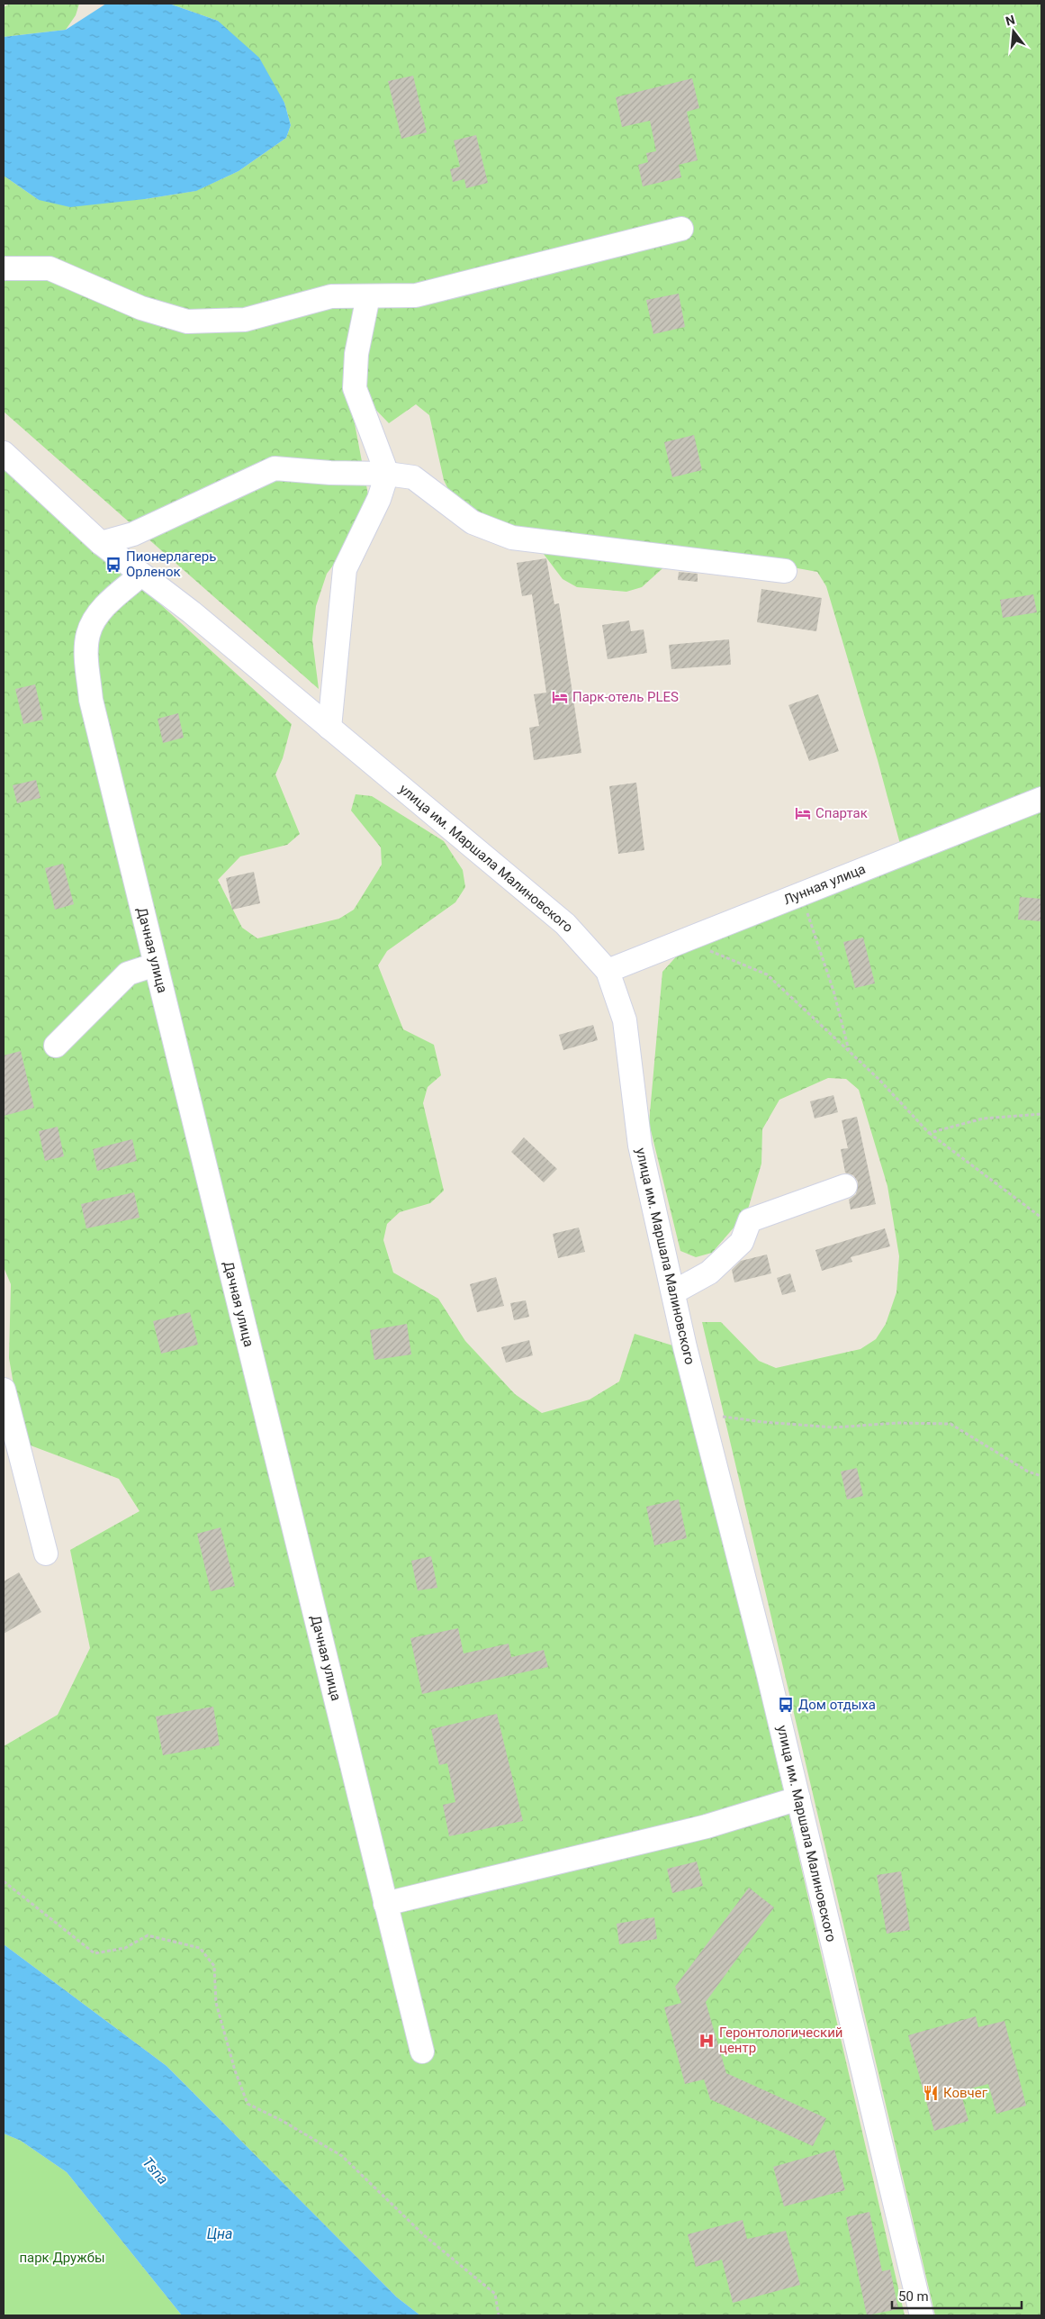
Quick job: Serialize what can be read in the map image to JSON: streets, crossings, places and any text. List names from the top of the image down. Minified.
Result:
{"streets":{"street":["улица им. Маршала Малиновского","Лунная улица","Дачная улица"]},"crossings":[["улица им. Маршала Малиновского","Лунная улица"],["улица им. Маршала Малиновского","Дачная улица"]],"water":["Tsna","Цна"],"parks":["парк Дружбы"],"places":{"bus stop":["Пионерлагерь Орленок","Дом отдыха"],"hotel":["Парк-отель PLES","Спартак"],"hospital":["Геронтологический центр"],"restaurant":["Ковчег"]},"scale_bar":"50 m","north":"top"}
